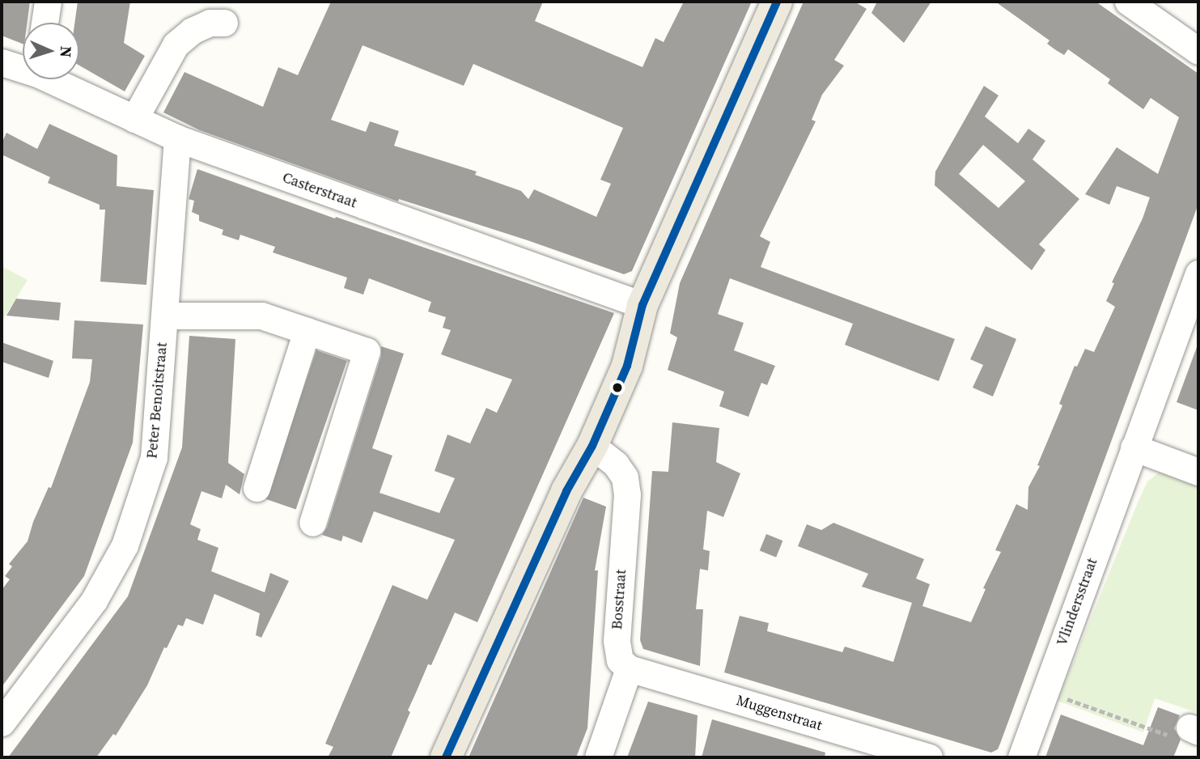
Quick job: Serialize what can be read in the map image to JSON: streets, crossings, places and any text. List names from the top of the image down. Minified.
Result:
{"streets":{"street":["Casterstraat","Peter Benoitstraat","Bosstraat","Vlindersstraat","Muggenstraat"]},"crossings":[["Casterstraat","Peter Benoitstraat"],["Bosstraat","Muggenstraat"]],"north":"right"}
